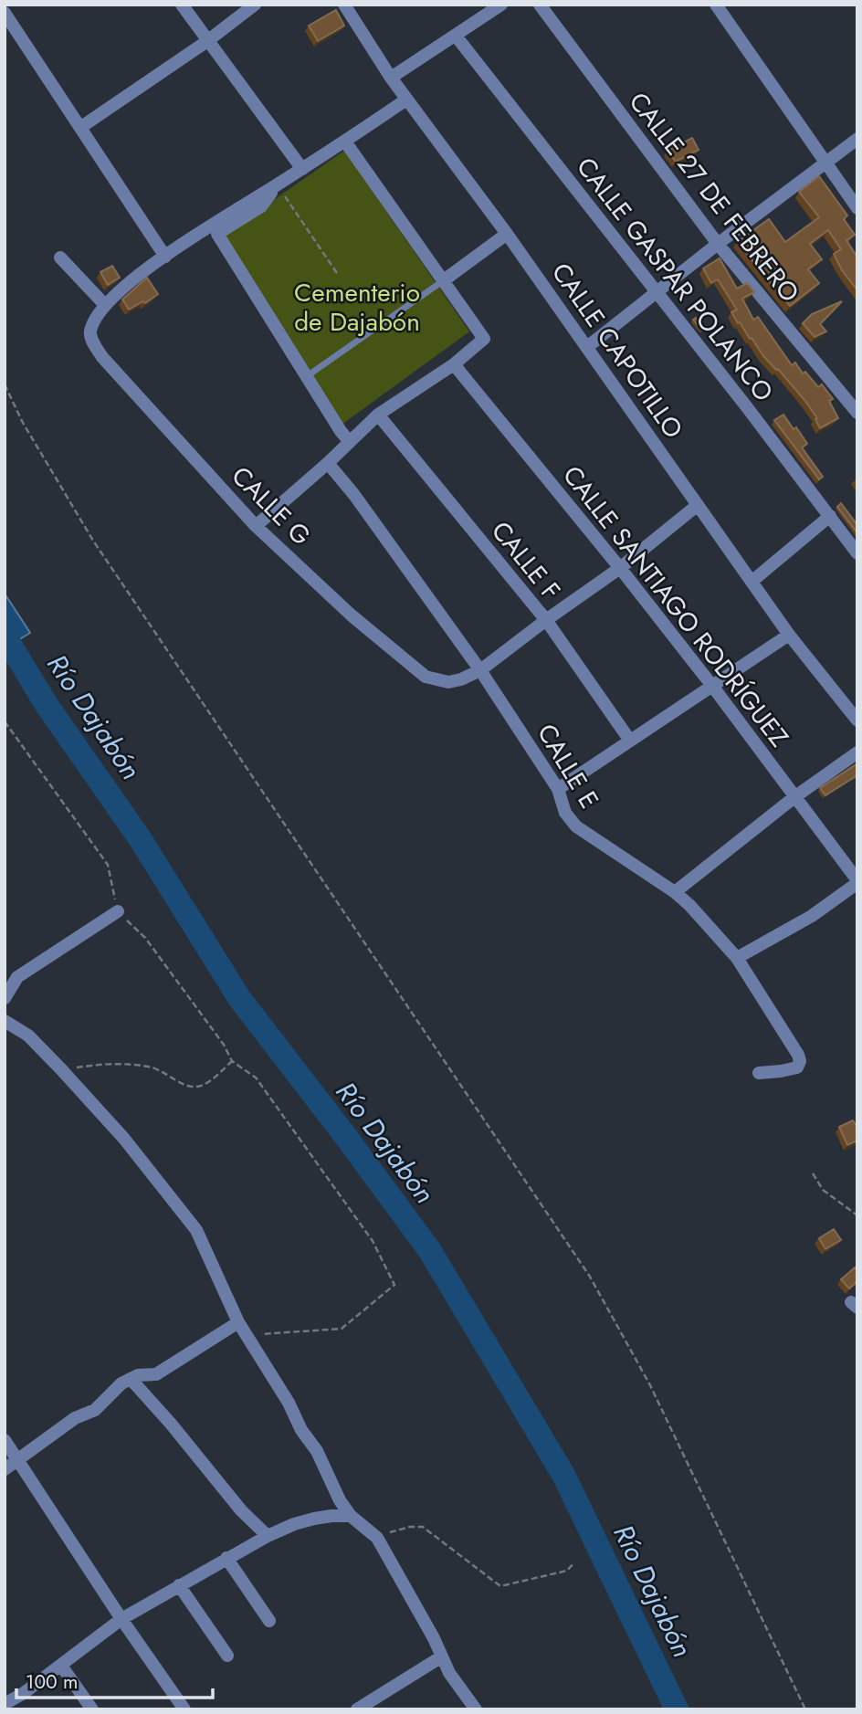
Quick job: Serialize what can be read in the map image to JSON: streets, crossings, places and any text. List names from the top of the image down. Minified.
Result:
{"streets":{"street":["CALLE 27 DE FEBRERO","CALLE GASPAR POLANCO","CALLE CAPOTILLO","CALLE G","CALLE F","CALLE SANTIAGO RODRÍGUEZ","CALLE E"]},"crossings":[["CALLE G","CALLE E"]],"water":["Río Dajabón"],"parks":["Cementerio de Dajabón"],"scale_bar":"100 m"}
